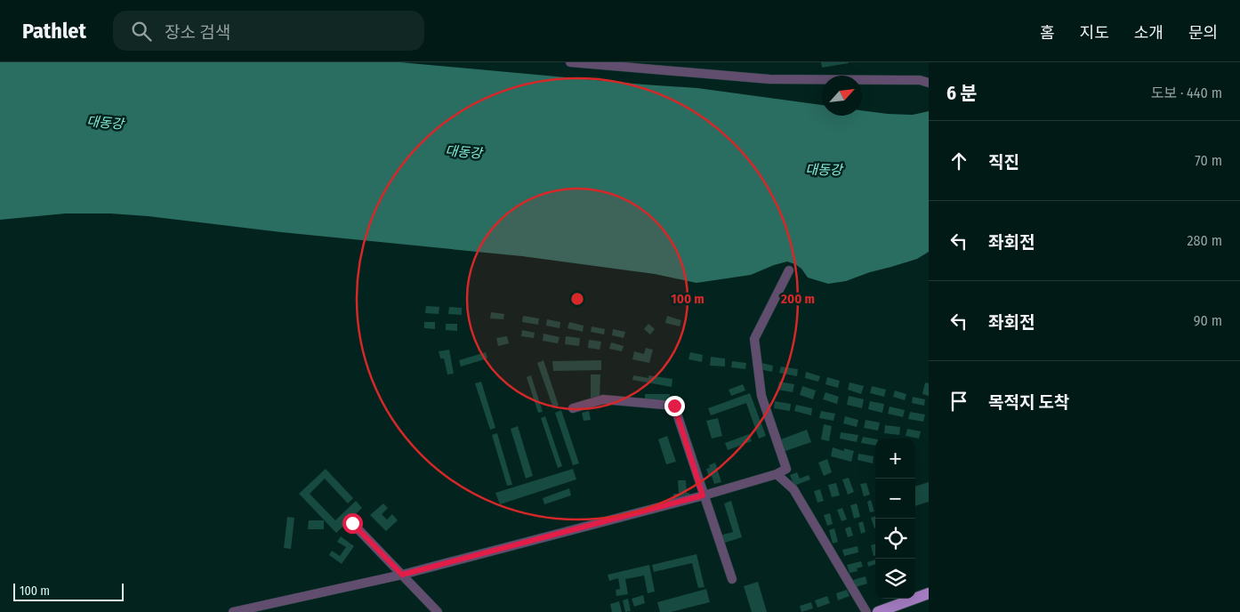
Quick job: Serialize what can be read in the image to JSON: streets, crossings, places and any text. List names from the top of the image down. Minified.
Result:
{"water":["대동강"],"scale_bar":"100 m","north":"top right","page":{"header":"Pathlet","search":"장소 검색","nav":["홈","지도","소개","문의"],"heading":["6 분","도보 · 440 m"],"list":[["직진","70 m"],["좌회전","280 m"],["좌회전","90 m"],"목적지 도착"],"map_buttons":["+","−"],"scale":"100 m"},"rings":["100 m","200 m"]}
